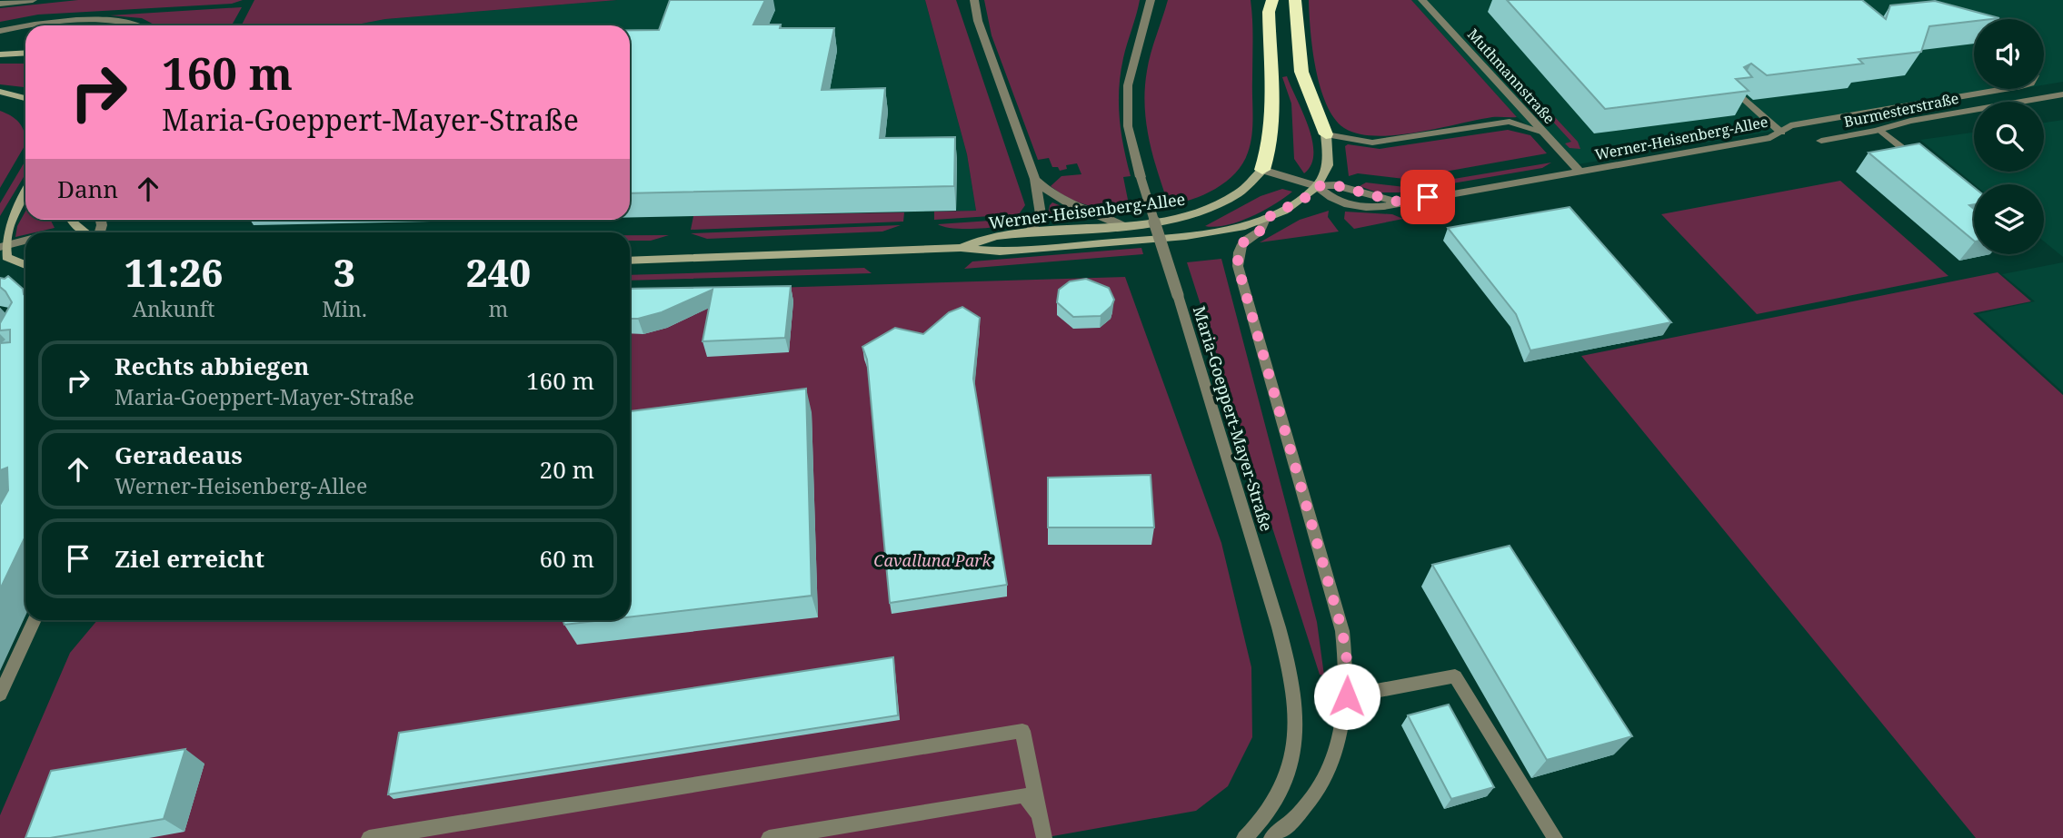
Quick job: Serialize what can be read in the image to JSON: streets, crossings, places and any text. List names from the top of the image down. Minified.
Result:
{"streets":{"street":["Muthmannstraße","Burmesterstraße","Werner-Heisenberg-Allee","Maria-Goeppert-Mayer-Straße"]},"crossings":[["Muthmannstraße","Werner-Heisenberg-Allee"]],"parks":["Cavalluna Park"],"page":{"turn":["160 m","Maria-Goeppert-Mayer-Straße"],"then":"Dann","eta":["11:26","Ankunft","3","Min.","240","m"],"list":[{"name":"Rechts abbiegen","note":"Maria-Goeppert-Mayer-Straße","value":"160 m"},{"name":"Geradeaus","note":"Werner-Heisenberg-Allee","value":"20 m"},{"name":"Ziel erreicht","value":"60 m"}]}}
